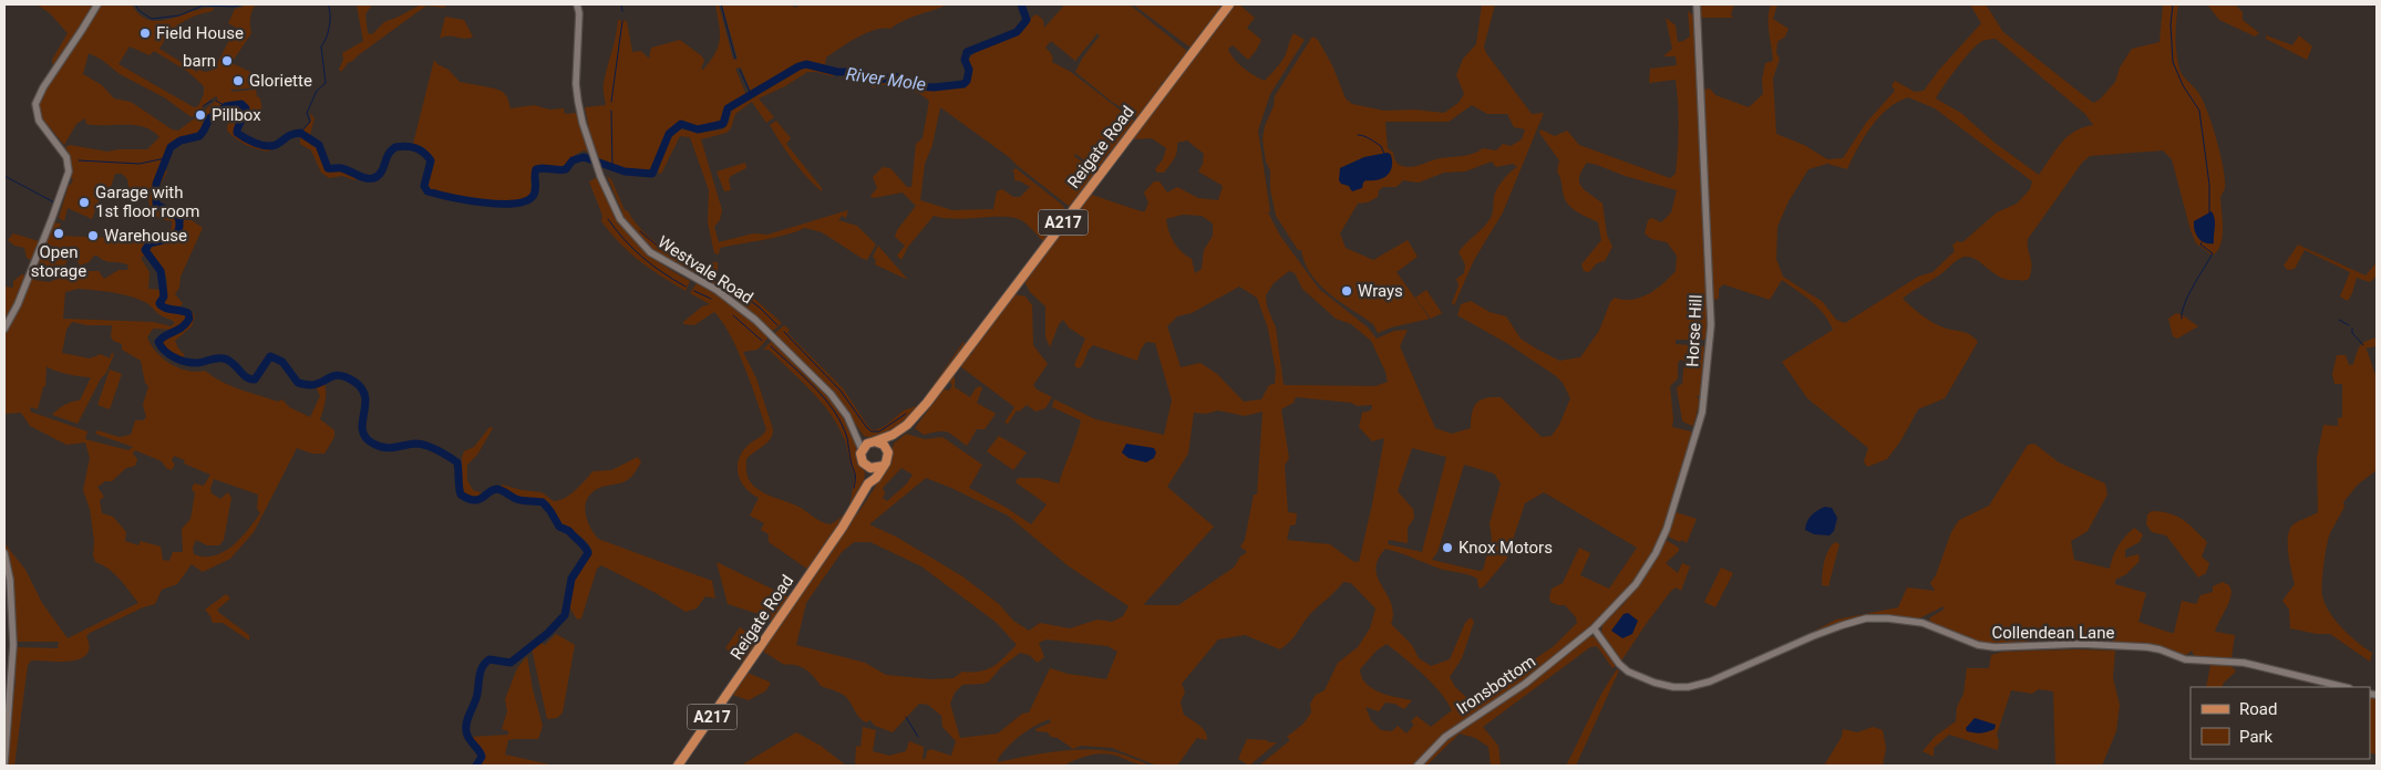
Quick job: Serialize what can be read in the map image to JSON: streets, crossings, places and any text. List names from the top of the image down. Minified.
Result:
{"streets":{"main road":["Reigate Road","A217"],"street":["Westvale Road","Horse Hill","Collendean Lane","Ironsbottom"]},"crossings":[["Reigate Road","Westvale Road"],["Horse Hill","Collendean Lane"],["Horse Hill","Ironsbottom"],["Collendean Lane","Ironsbottom"]],"water":["River Mole"],"places":["Field House","barn","Gloriette","Pillbox","Garage with 1st floor room","Open storage","Warehouse","Wrays","Knox Motors"],"legend":["Road","Park"]}
